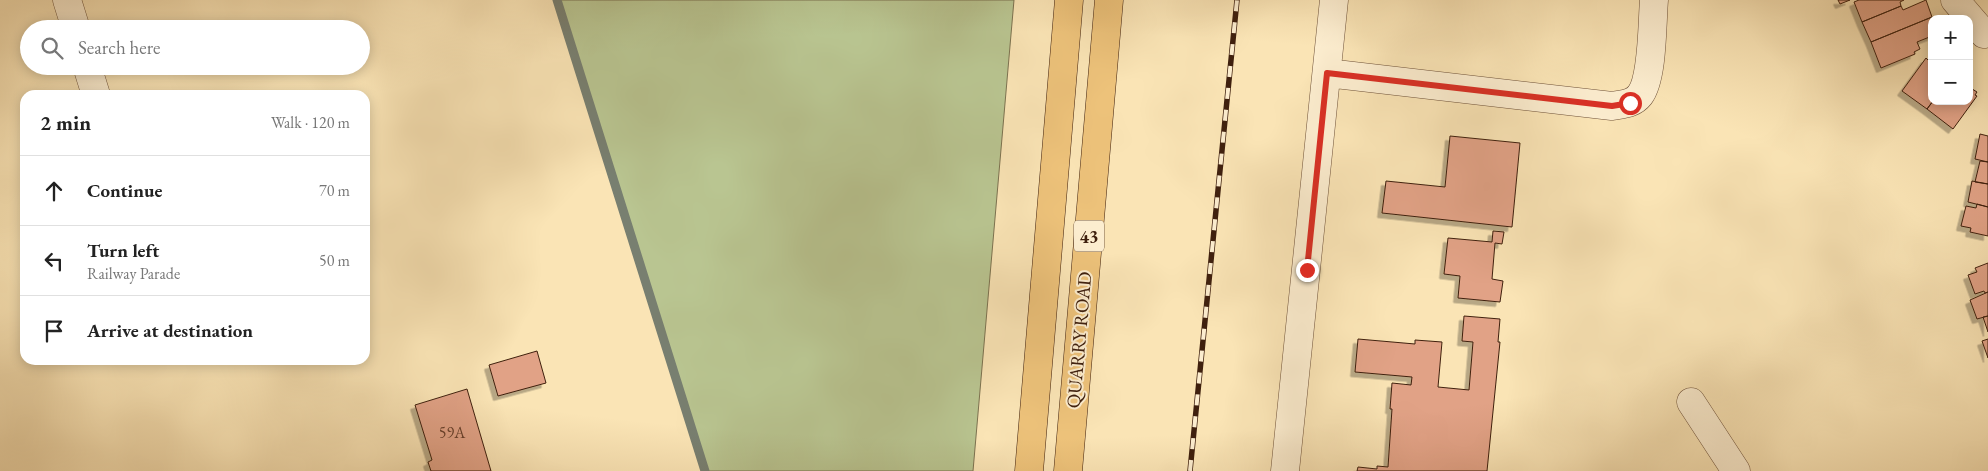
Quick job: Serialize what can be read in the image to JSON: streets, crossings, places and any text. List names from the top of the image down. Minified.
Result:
{"streets":{"main road":["43","QUARRY ROAD"]},"house_numbers":["59A"],"page":{"map_buttons":["+","−"],"search":"Search here","heading":["2 min","Walk · 120 m"],"list":[["Continue","70 m"],["Turn left","Railway Parade","50 m"],"Arrive at destination"]}}
